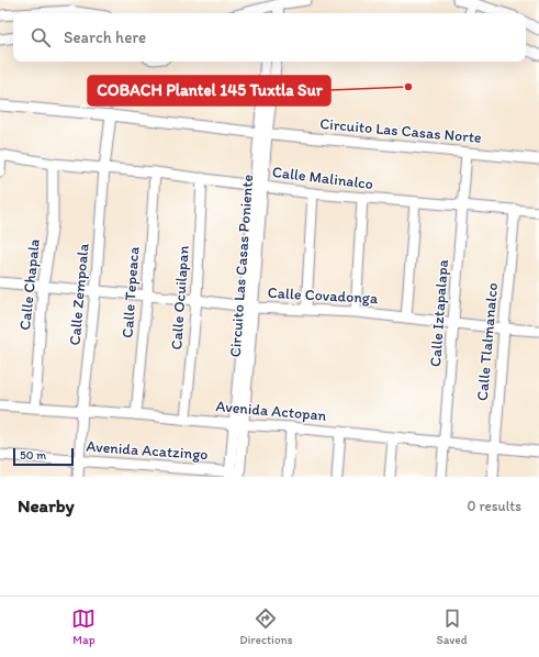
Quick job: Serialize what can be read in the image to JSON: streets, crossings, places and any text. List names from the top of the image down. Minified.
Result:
{"streets":{"street":["Circuito Las Casas Norte","Calle Malinalco","Circuito Las Casas Poniente","Calle Chapala","Calle Tepeaca","Calle Zempoala","Calle Covadonga","Calle Ocuilapan","Calle Iztapalapa","Calle Tlalmanalco","Avenida Actopan","Avenida Acatzingo"]},"crossings":[["Circuito Las Casas Norte","Circuito Las Casas Poniente"],["Circuito Las Casas Norte","Calle Zempoala"],["Circuito Las Casas Norte","Calle Iztapalapa"],["Calle Malinalco","Circuito Las Casas Poniente"],["Calle Malinalco","Calle Chapala"],["Calle Malinalco","Calle Tepeaca"],["Calle Malinalco","Calle Zempoala"],["Calle Malinalco","Calle Ocuilapan"],["Calle Malinalco","Calle Iztapalapa"],["Calle Malinalco","Calle Tlalmanalco"],["Circuito Las Casas Poniente","Calle Covadonga"],["Circuito Las Casas Poniente","Avenida Actopan"],["Circuito Las Casas Poniente","Avenida Acatzingo"],["Calle Chapala","Calle Covadonga"],["Calle Chapala","Avenida Actopan"],["Calle Tepeaca","Calle Covadonga"],["Calle Tepeaca","Avenida Actopan"],["Calle Zempoala","Calle Covadonga"],["Calle Zempoala","Avenida Actopan"],["Calle Zempoala","Avenida Acatzingo"],["Calle Covadonga","Calle Ocuilapan"],["Calle Covadonga","Calle Iztapalapa"],["Calle Covadonga","Calle Tlalmanalco"],["Calle Ocuilapan","Avenida Actopan"],["Calle Iztapalapa","Avenida Actopan"],["Calle Tlalmanalco","Avenida Actopan"]],"places":["COBACH Plantel 145 Tuxtla Sur"],"scale_bar":"50 m","page":{"search":"Search here","scale":"50 m","heading":["Nearby","0 results"],"nav":["Map","Directions","Saved"]}}
